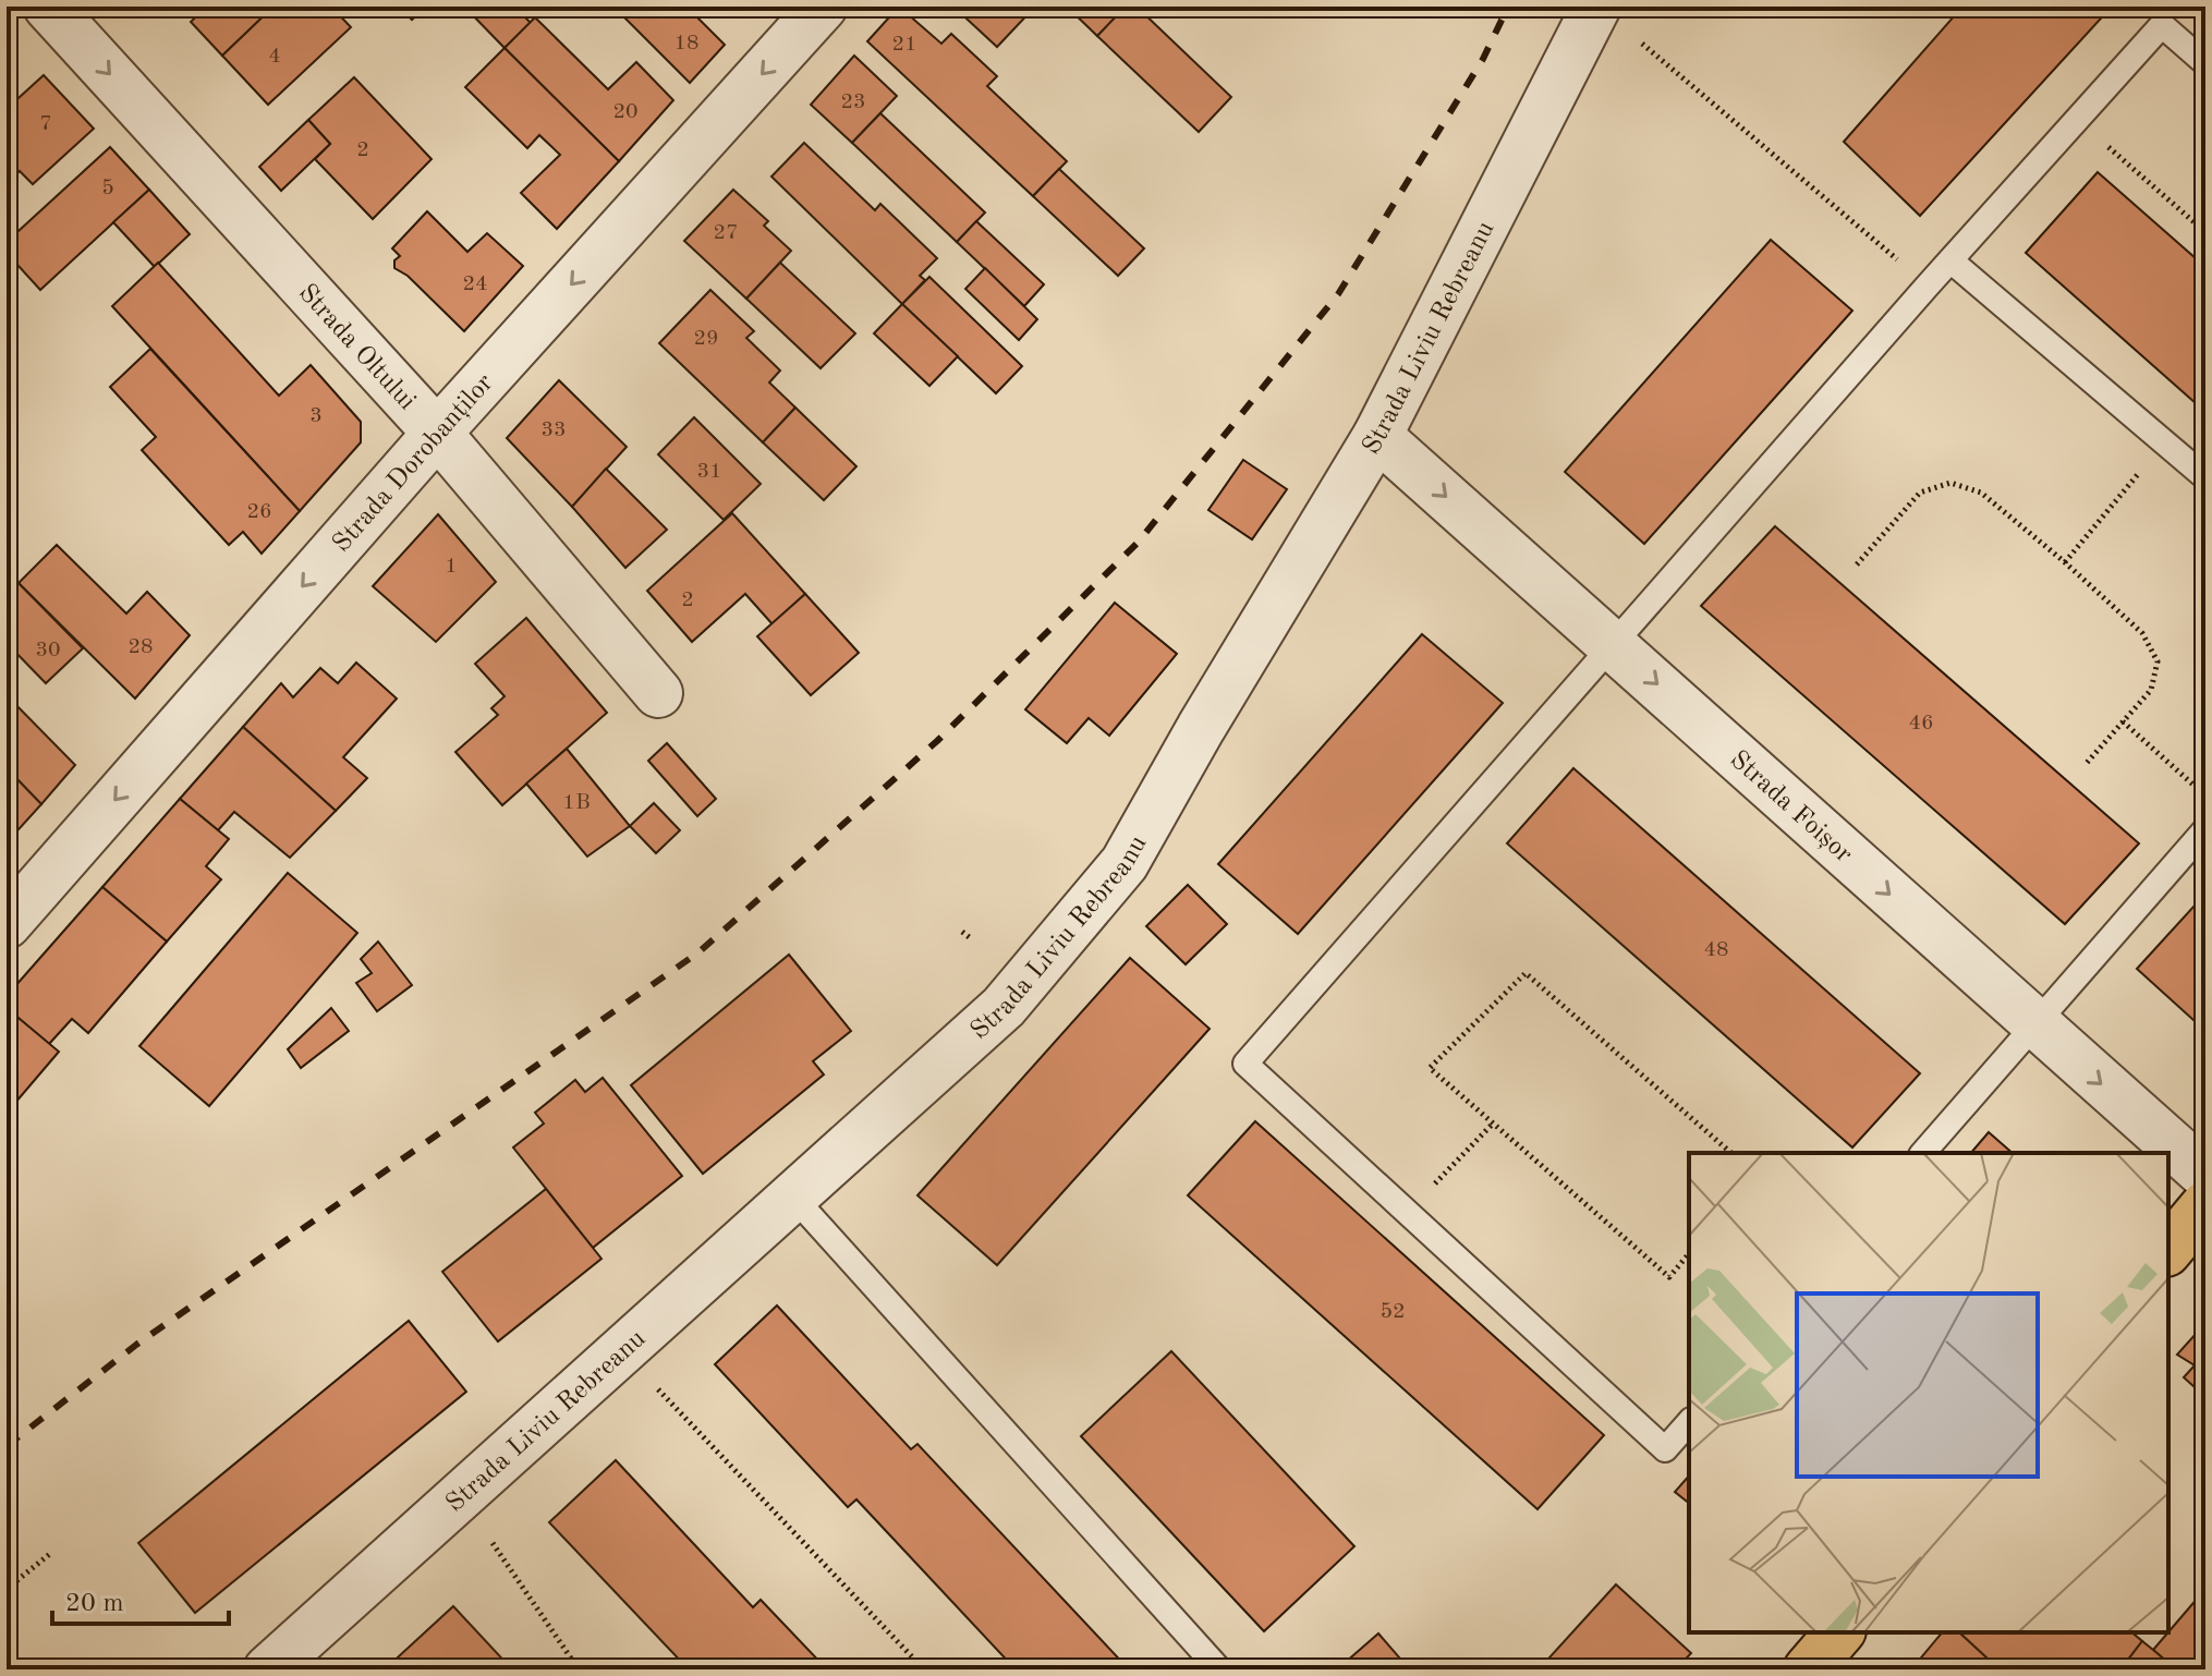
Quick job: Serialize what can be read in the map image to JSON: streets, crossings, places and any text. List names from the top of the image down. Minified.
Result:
{"streets":{"street":["Strada Liviu Rebreanu","Strada Oltului","Strada Dorobanților","Strada Foișor"]},"crossings":[["Strada Liviu Rebreanu","Strada Foișor"],["Strada Oltului","Strada Dorobanților"]],"one_way":["Strada Oltului","Strada Dorobanților","Strada Foișor"],"house_numbers":["18","21","4","23","20","7","2","5","27","24","29","3","33","31","26","1","2","28","30","46","1B","48","52"],"scale_bar":"20 m"}
